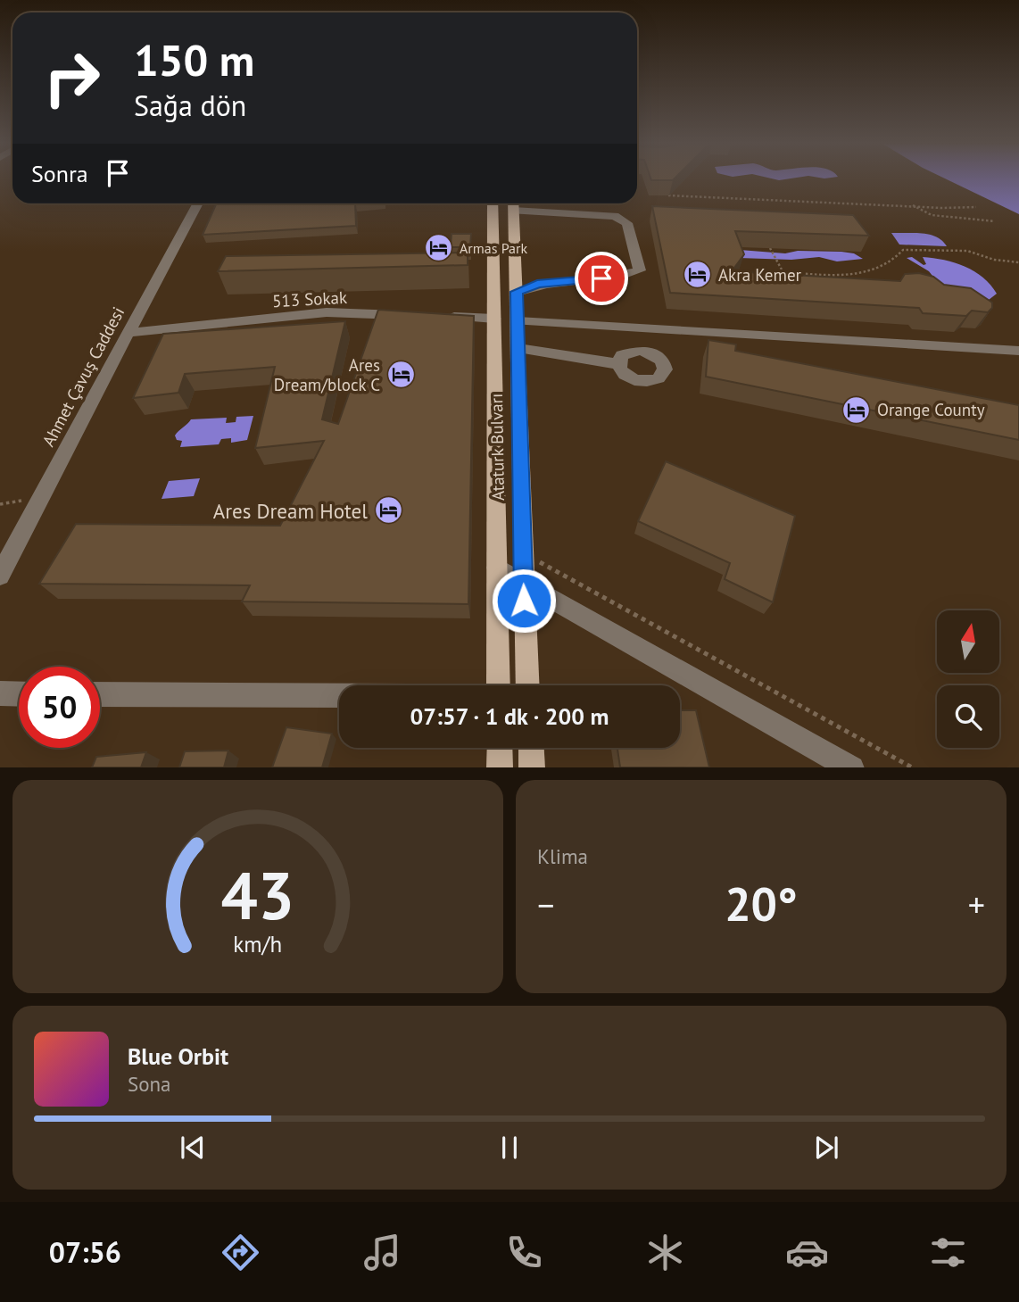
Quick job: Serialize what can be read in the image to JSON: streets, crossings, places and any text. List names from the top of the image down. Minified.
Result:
{"streets":{"main road":["Ataturk Bulvarı"],"street":["513 Sokak","Ahmet Çavuş Caddesi"]},"crossings":[["513 Sokak","Ahmet Çavuş Caddesi"]],"places":{"hotel":["Armas Park","Akra Kemer","Ares Dream/block C","Orange County","Ares Dream Hotel"]},"north":"top","page":{"turn":["150 m","Sağa dön"],"then":"Sonra","limit":"50","trip":"07:57 · 1 dk · 200 m","tile":"Klima","heat":["−","20°","+"],"song":["Blue Orbit","Sona"],"tabs":"07:56","gauge":["43","km/h"]}}
